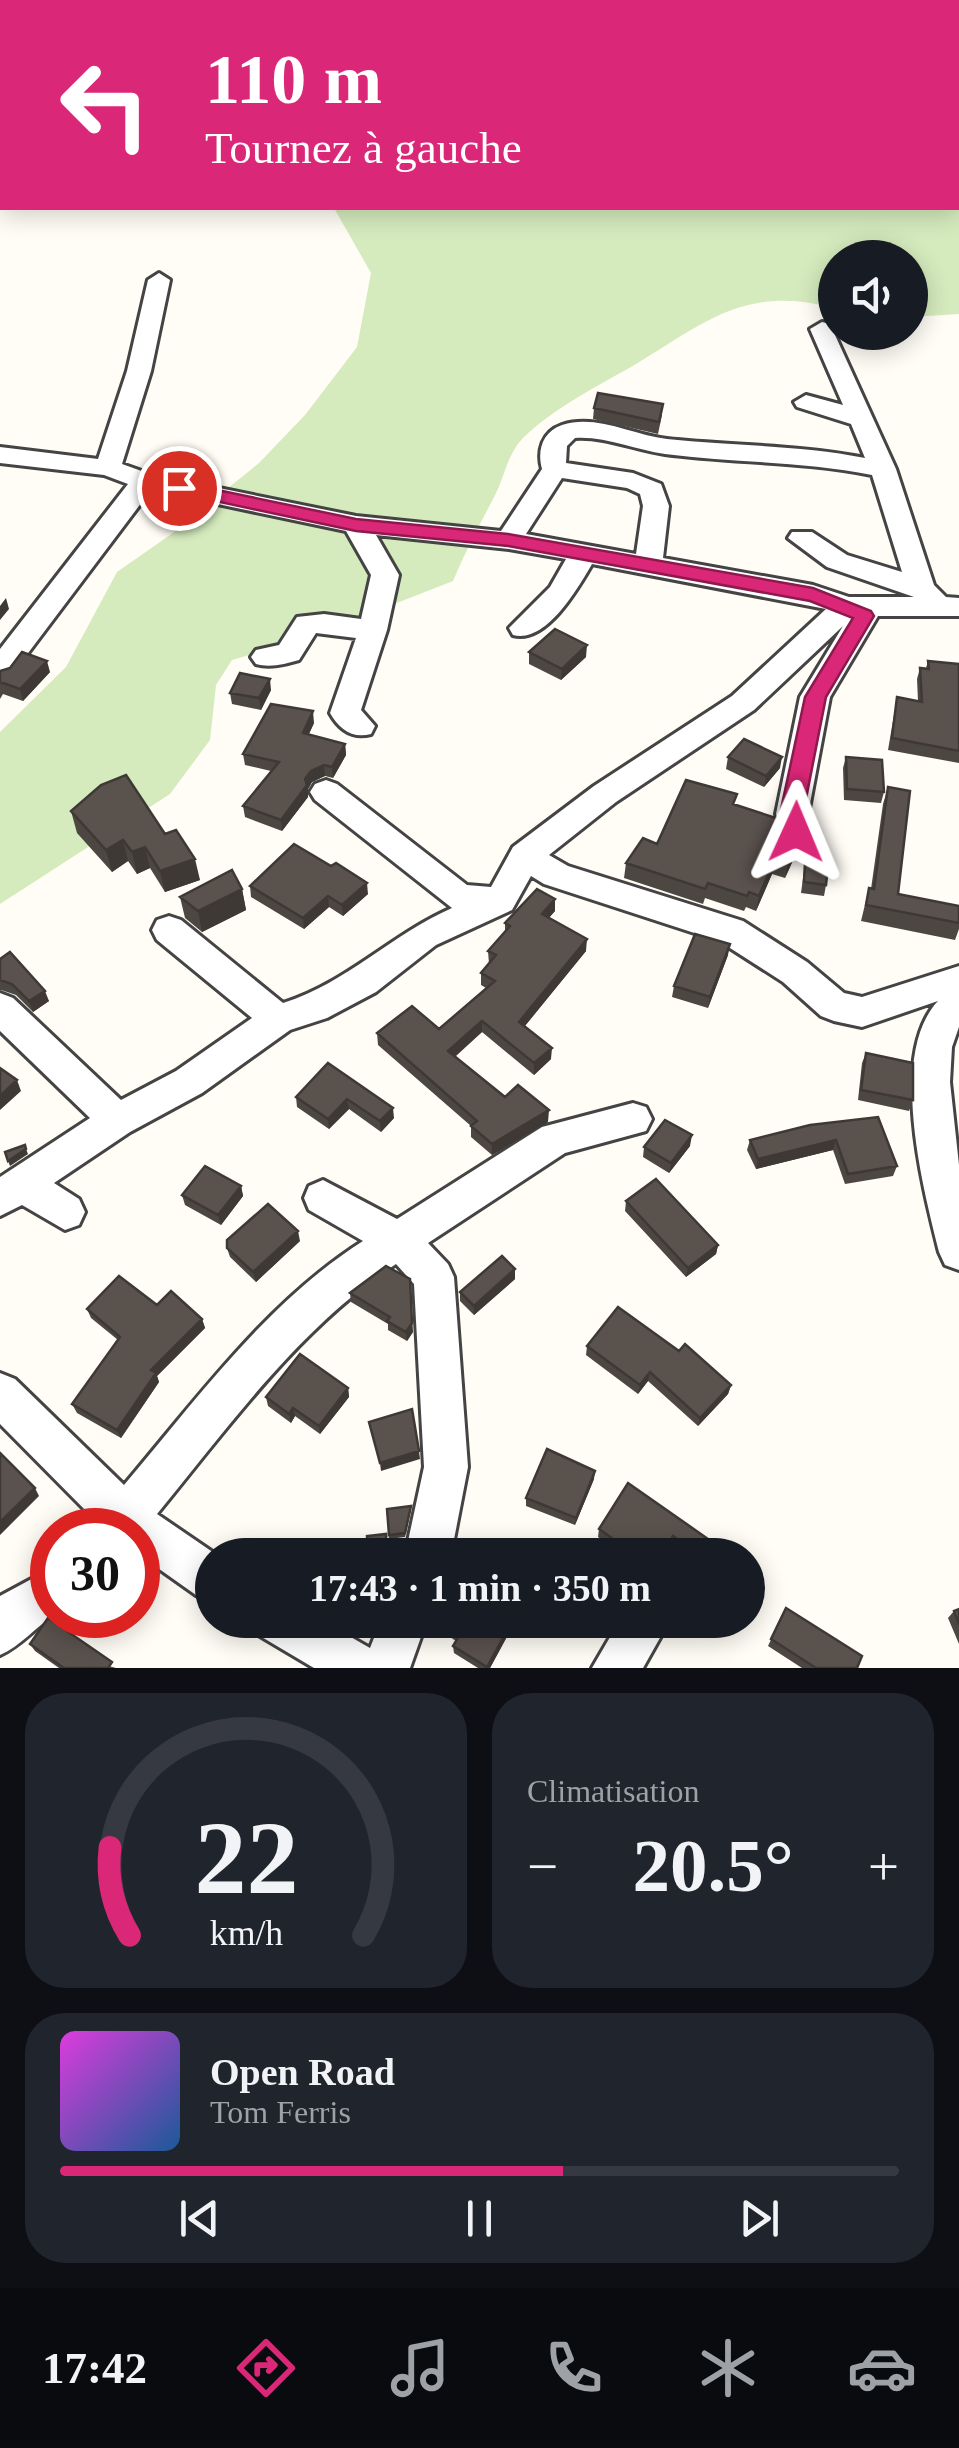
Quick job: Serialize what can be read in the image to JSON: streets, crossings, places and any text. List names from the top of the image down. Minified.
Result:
{"page":{"turn":["110 m","Tournez à gauche"],"limit":"30","trip":"17:43 · 1 min · 350 m","tile":"Climatisation","heat":["−","20.5°","+"],"song":["Open Road","Tom Ferris"],"tabs":"17:42","gauge":["22","km/h"]}}
